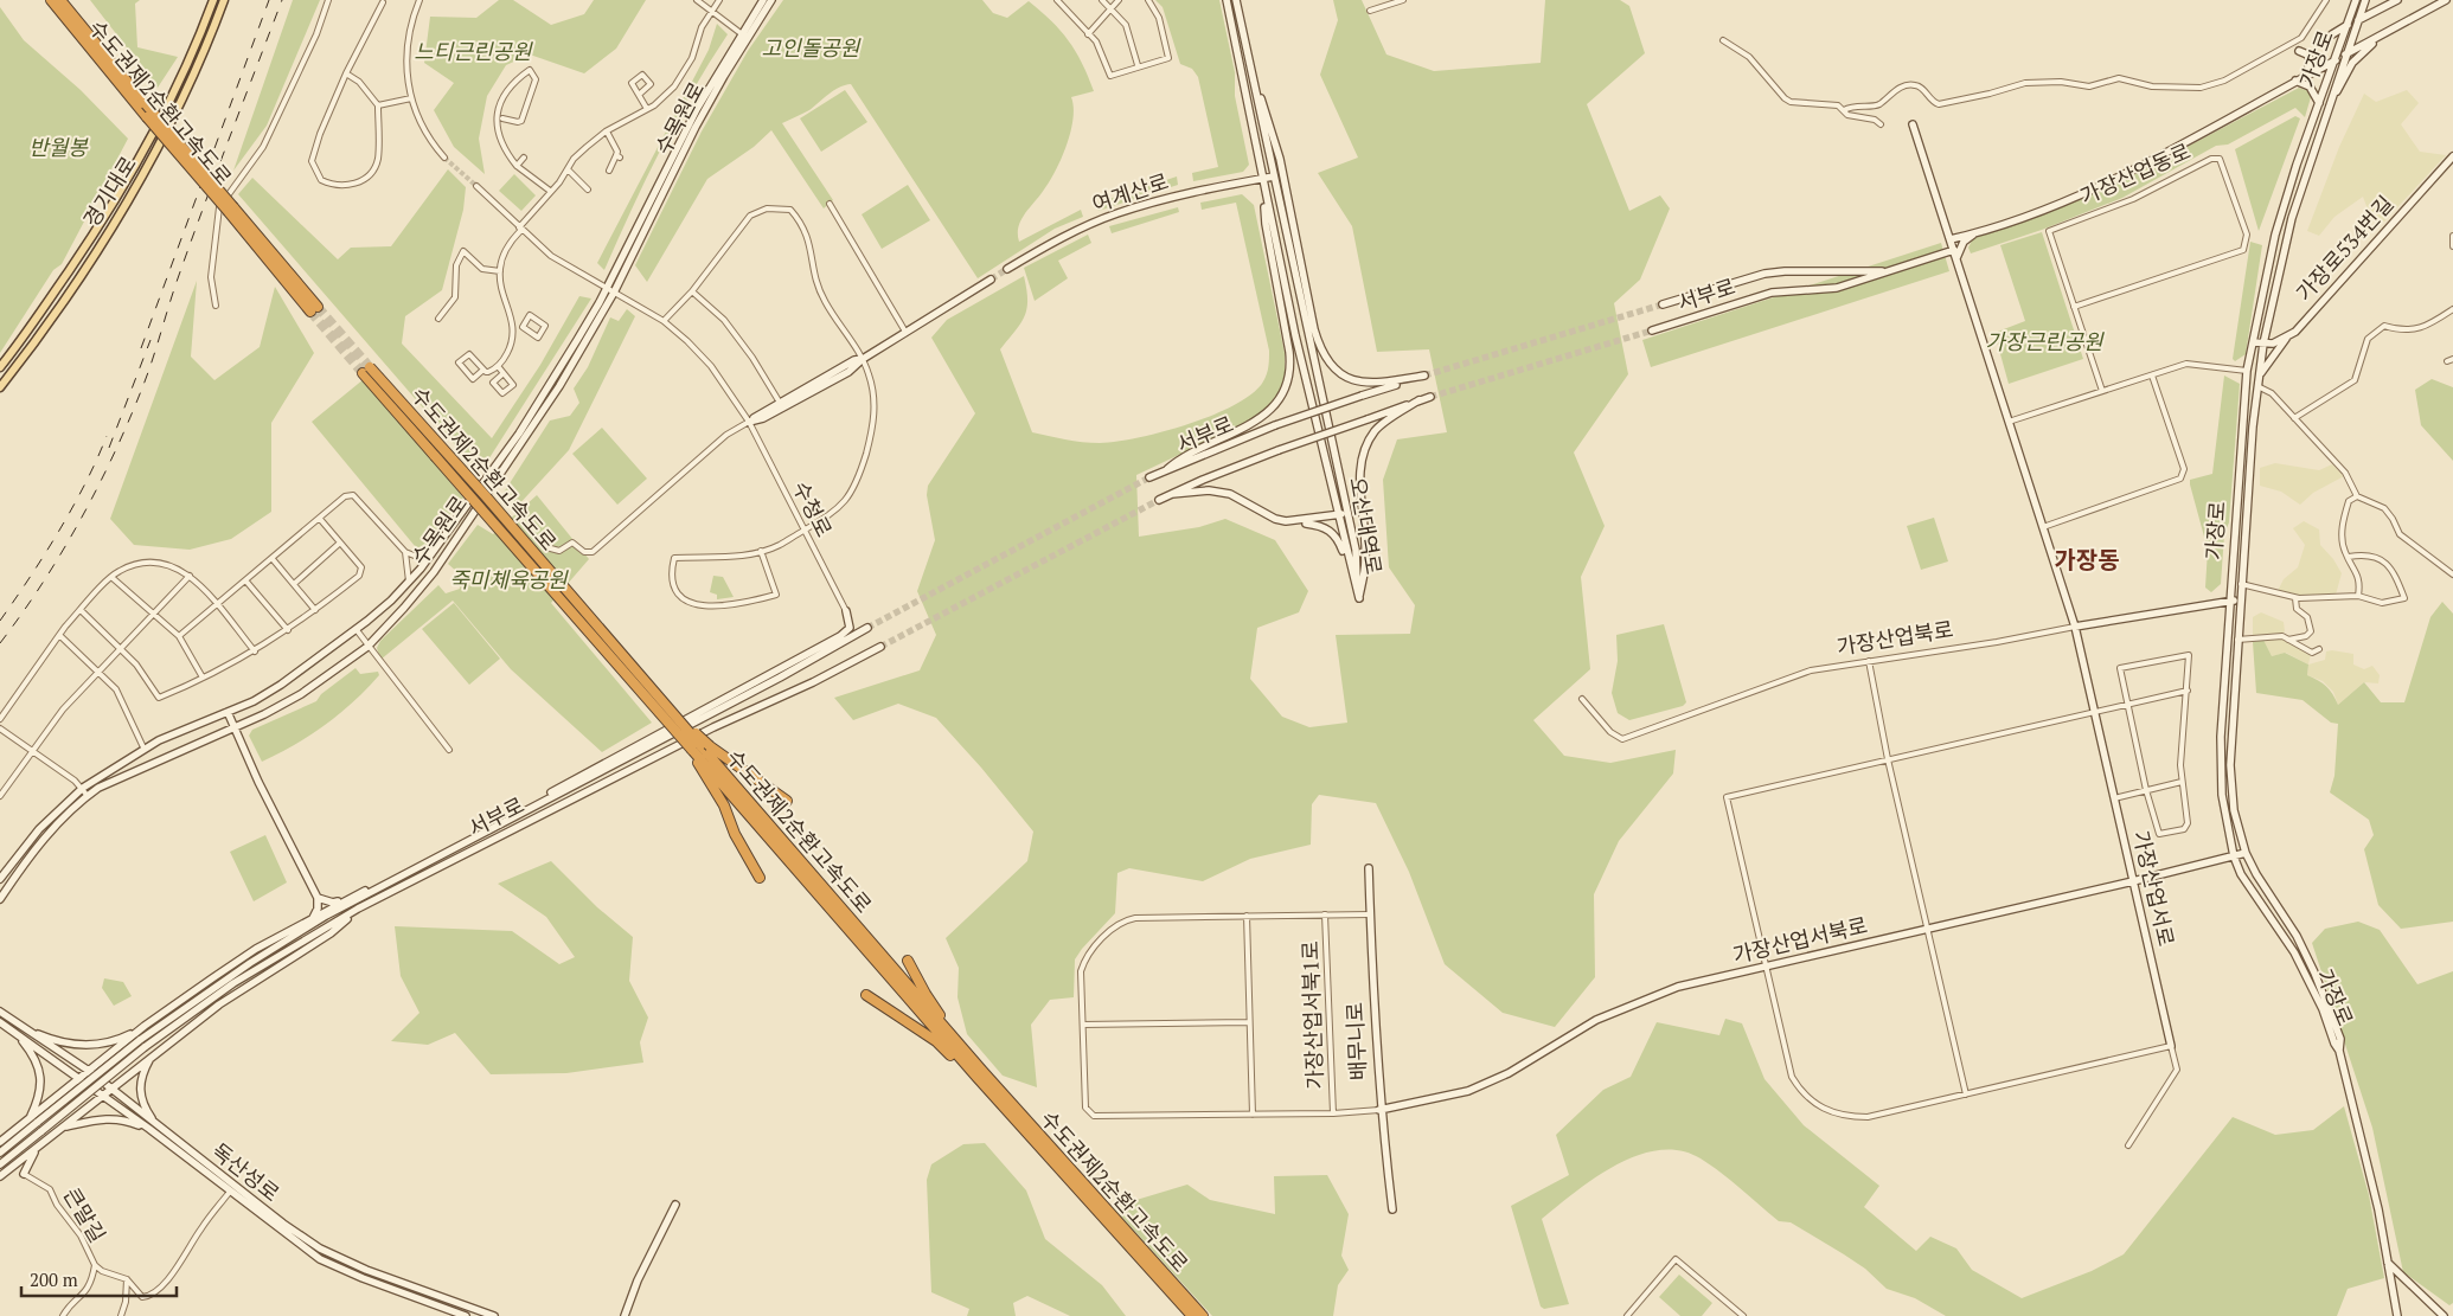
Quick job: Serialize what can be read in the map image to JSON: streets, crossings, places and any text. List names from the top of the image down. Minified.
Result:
{"streets":{"highway":["수도권제2순환고속도로"],"main road":["가장로","수목원로","경기대로","여계산로","가장로534번길","서부로","오산대역로","가장산업북로","가장산업서로","가장산업서북로","배무니로","독산성로"],"street":["가장산업동로","수청로","가장산업서북1로","큰말길"]},"crossings":[["가장로","가장로534번길"],["가장로","가장산업북로"],["가장로","가장산업서북로"],["수목원로","수청로"],["여계산로","오산대역로"],["서부로","오산대역로"],["가장산업북로","가장산업서로"],["가장산업서로","가장산업서북로"],["가장산업서북로","가장산업서북1로"],["가장산업서북로","배무니로"],["가장산업서북1로","배무니로"],["독산성로","큰말길"]],"districts":["가장동"],"parks":["고인돌공원","느티근린공원","반월봉","가장근린공원","죽미체육공원"],"scale_bar":"200 m"}
